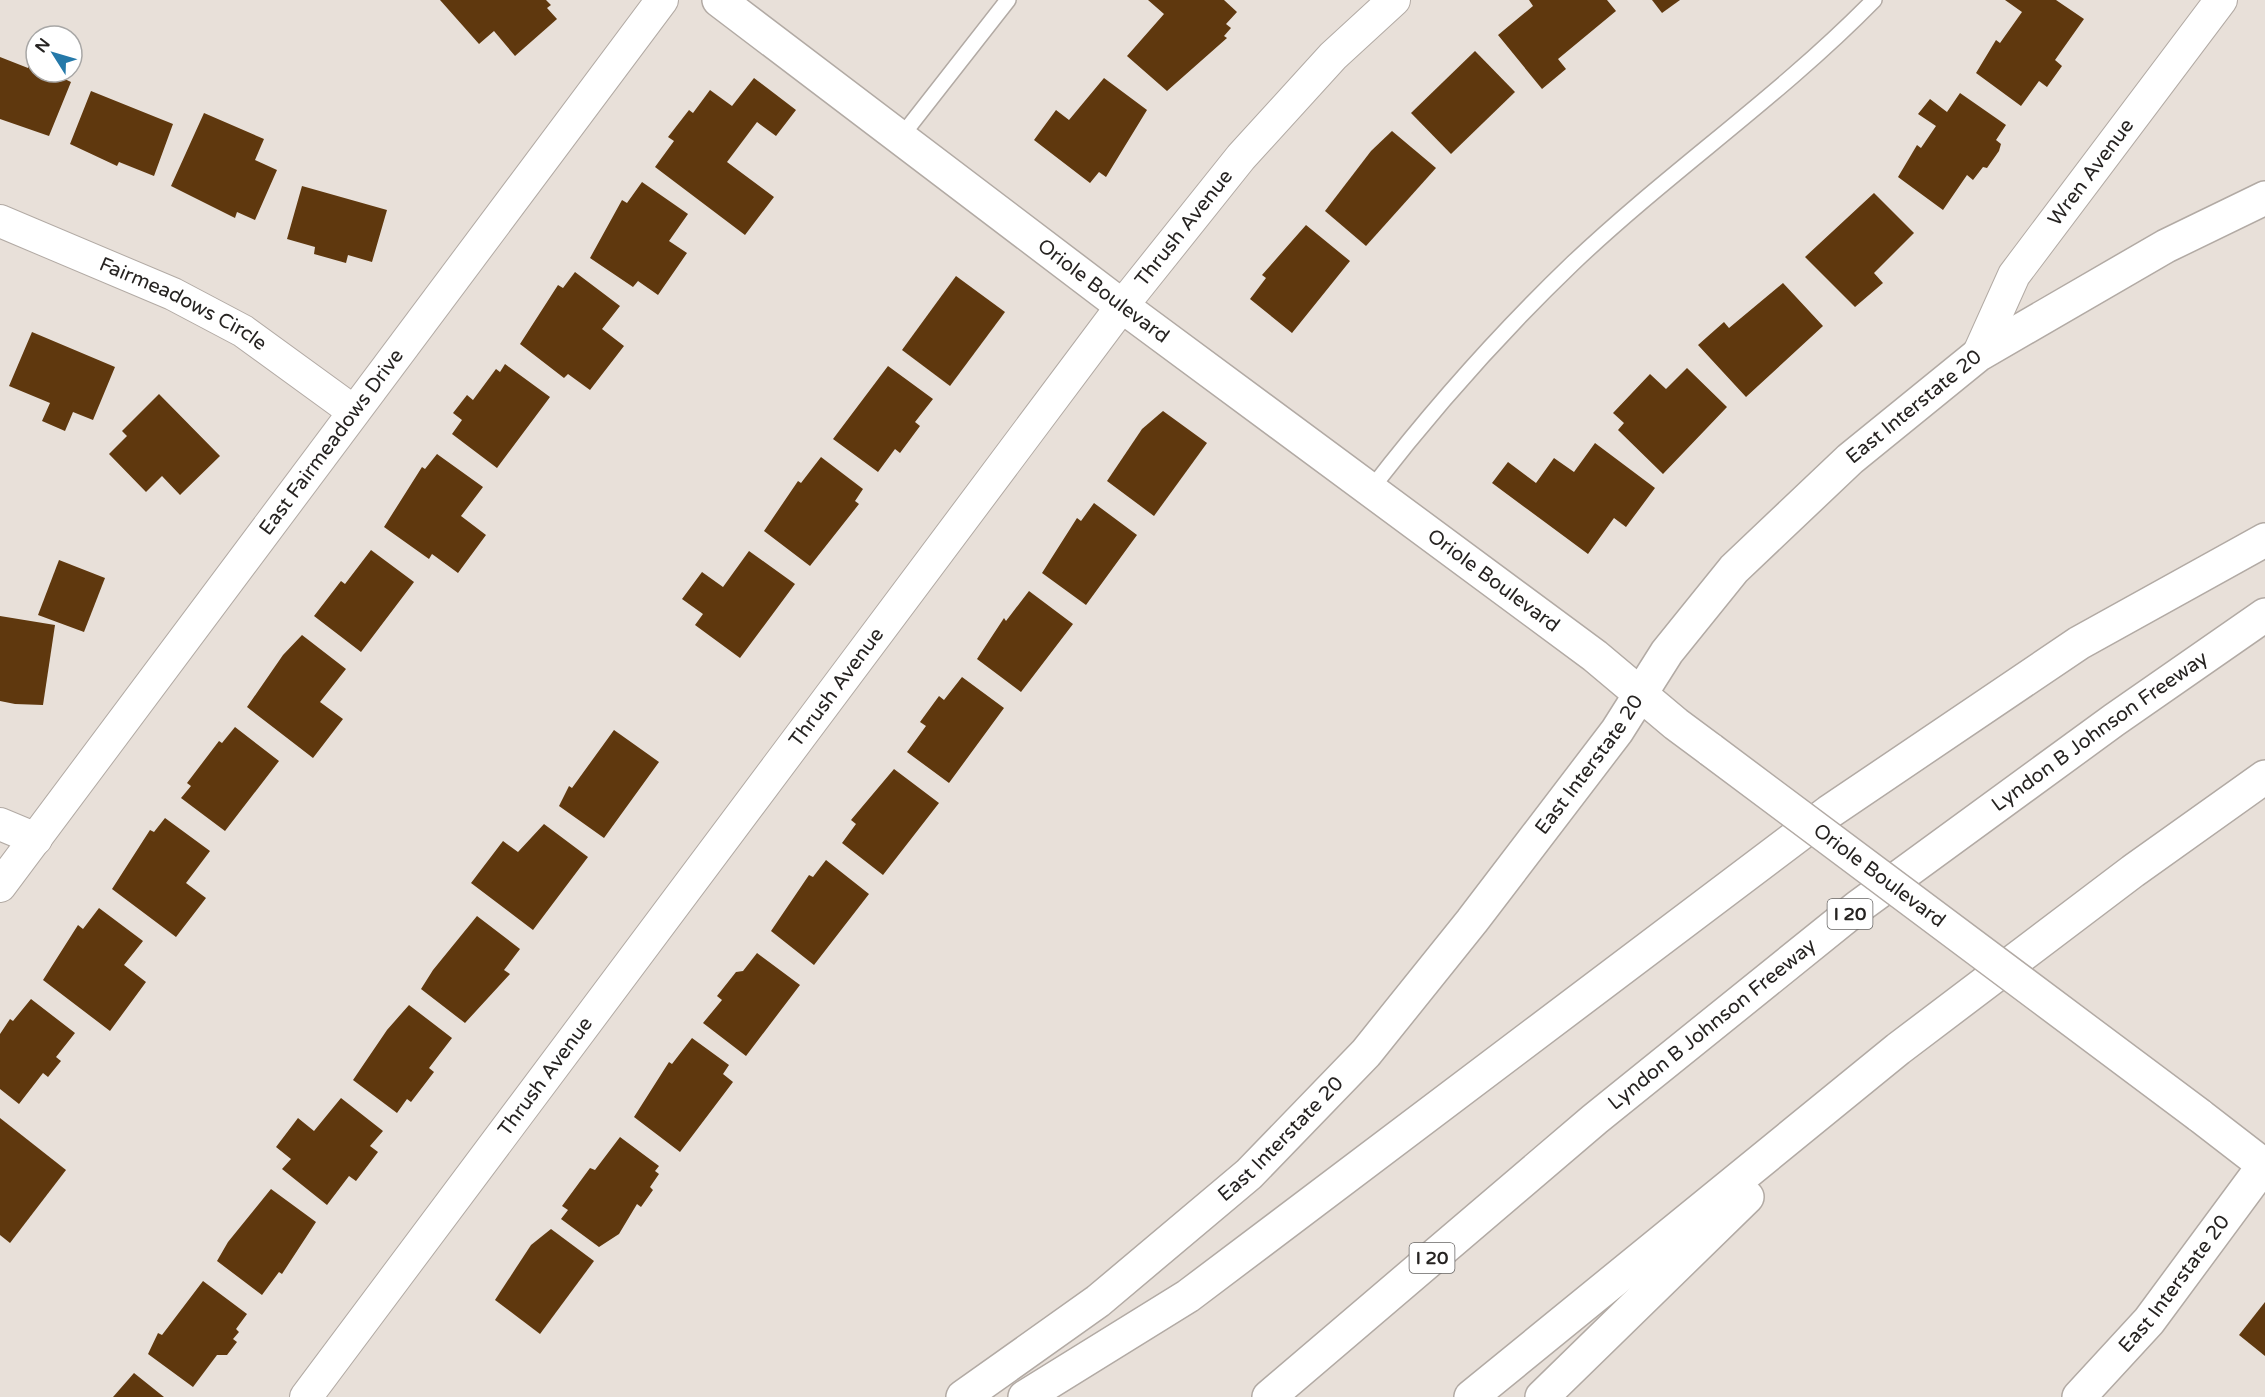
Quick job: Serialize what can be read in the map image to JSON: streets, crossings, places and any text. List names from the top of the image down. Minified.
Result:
{"streets":{"main road":["Oriole Boulevard","East Interstate 20","Lyndon B Johnson Freeway","I 20"],"street":["Wren Avenue","Thrush Avenue","Fairmeadows Circle","East Fairmeadows Drive"]},"crossings":[["Wren Avenue","East Interstate 20"],["Thrush Avenue","Oriole Boulevard"],["Oriole Boulevard","East Interstate 20"],["Fairmeadows Circle","East Fairmeadows Drive"]],"north":"top left"}
